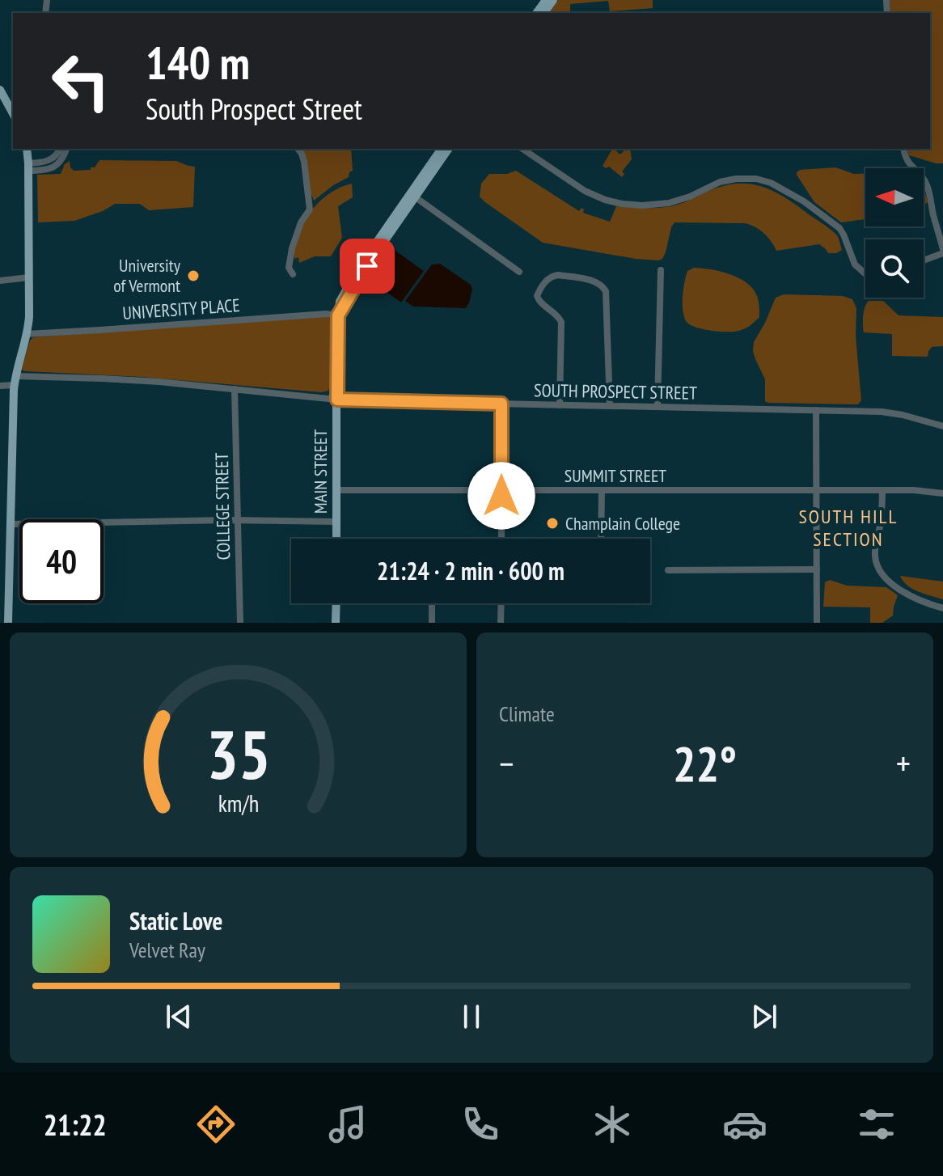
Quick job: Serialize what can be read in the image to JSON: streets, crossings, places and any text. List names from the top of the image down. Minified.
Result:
{"streets":{"main road":["MAIN STREET"],"street":["UNIVERSITY PLACE","SOUTH PROSPECT STREET","SUMMIT STREET","COLLEGE STREET"]},"crossings":[["UNIVERSITY PLACE","MAIN STREET"],["SOUTH PROSPECT STREET","MAIN STREET"],["SOUTH PROSPECT STREET","COLLEGE STREET"],["MAIN STREET","SUMMIT STREET"]],"districts":["SOUTH HILL SECTION"],"places":["University of Vermont","Champlain College"],"north":"left","page":{"turn":["140 m","South Prospect Street"],"limit":"40","trip":"21:24 · 2 min · 600 m","tile":"Climate","heat":["−","22°","+"],"song":["Static Love","Velvet Ray"],"tabs":"21:22","gauge":["35","km/h"]}}
